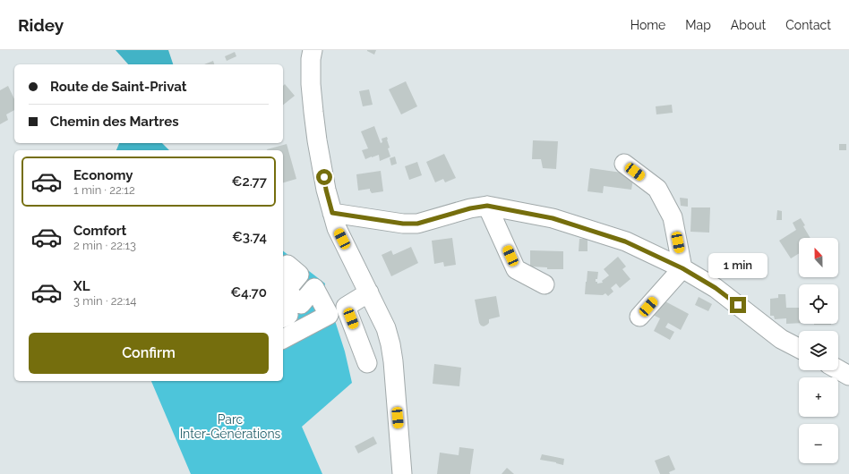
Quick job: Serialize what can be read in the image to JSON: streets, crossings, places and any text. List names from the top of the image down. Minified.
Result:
{"parks":["Parc Inter-Générations"],"north":"top","page":{"header":"Ridey","nav":["Home","Map","About","Contact"],"banner":["Route de Saint-Privat","Chemin des Martres"],"list":[{"name":"Economy","note":"1 min · 22:12","value":"€2.77"},{"name":"Comfort","note":"2 min · 22:13","value":"€3.74"},{"name":"XL","note":"3 min · 22:14","value":"€4.70"}],"map_buttons":["+","−"],"bubble":"1 min","buttons":"Confirm"}}
